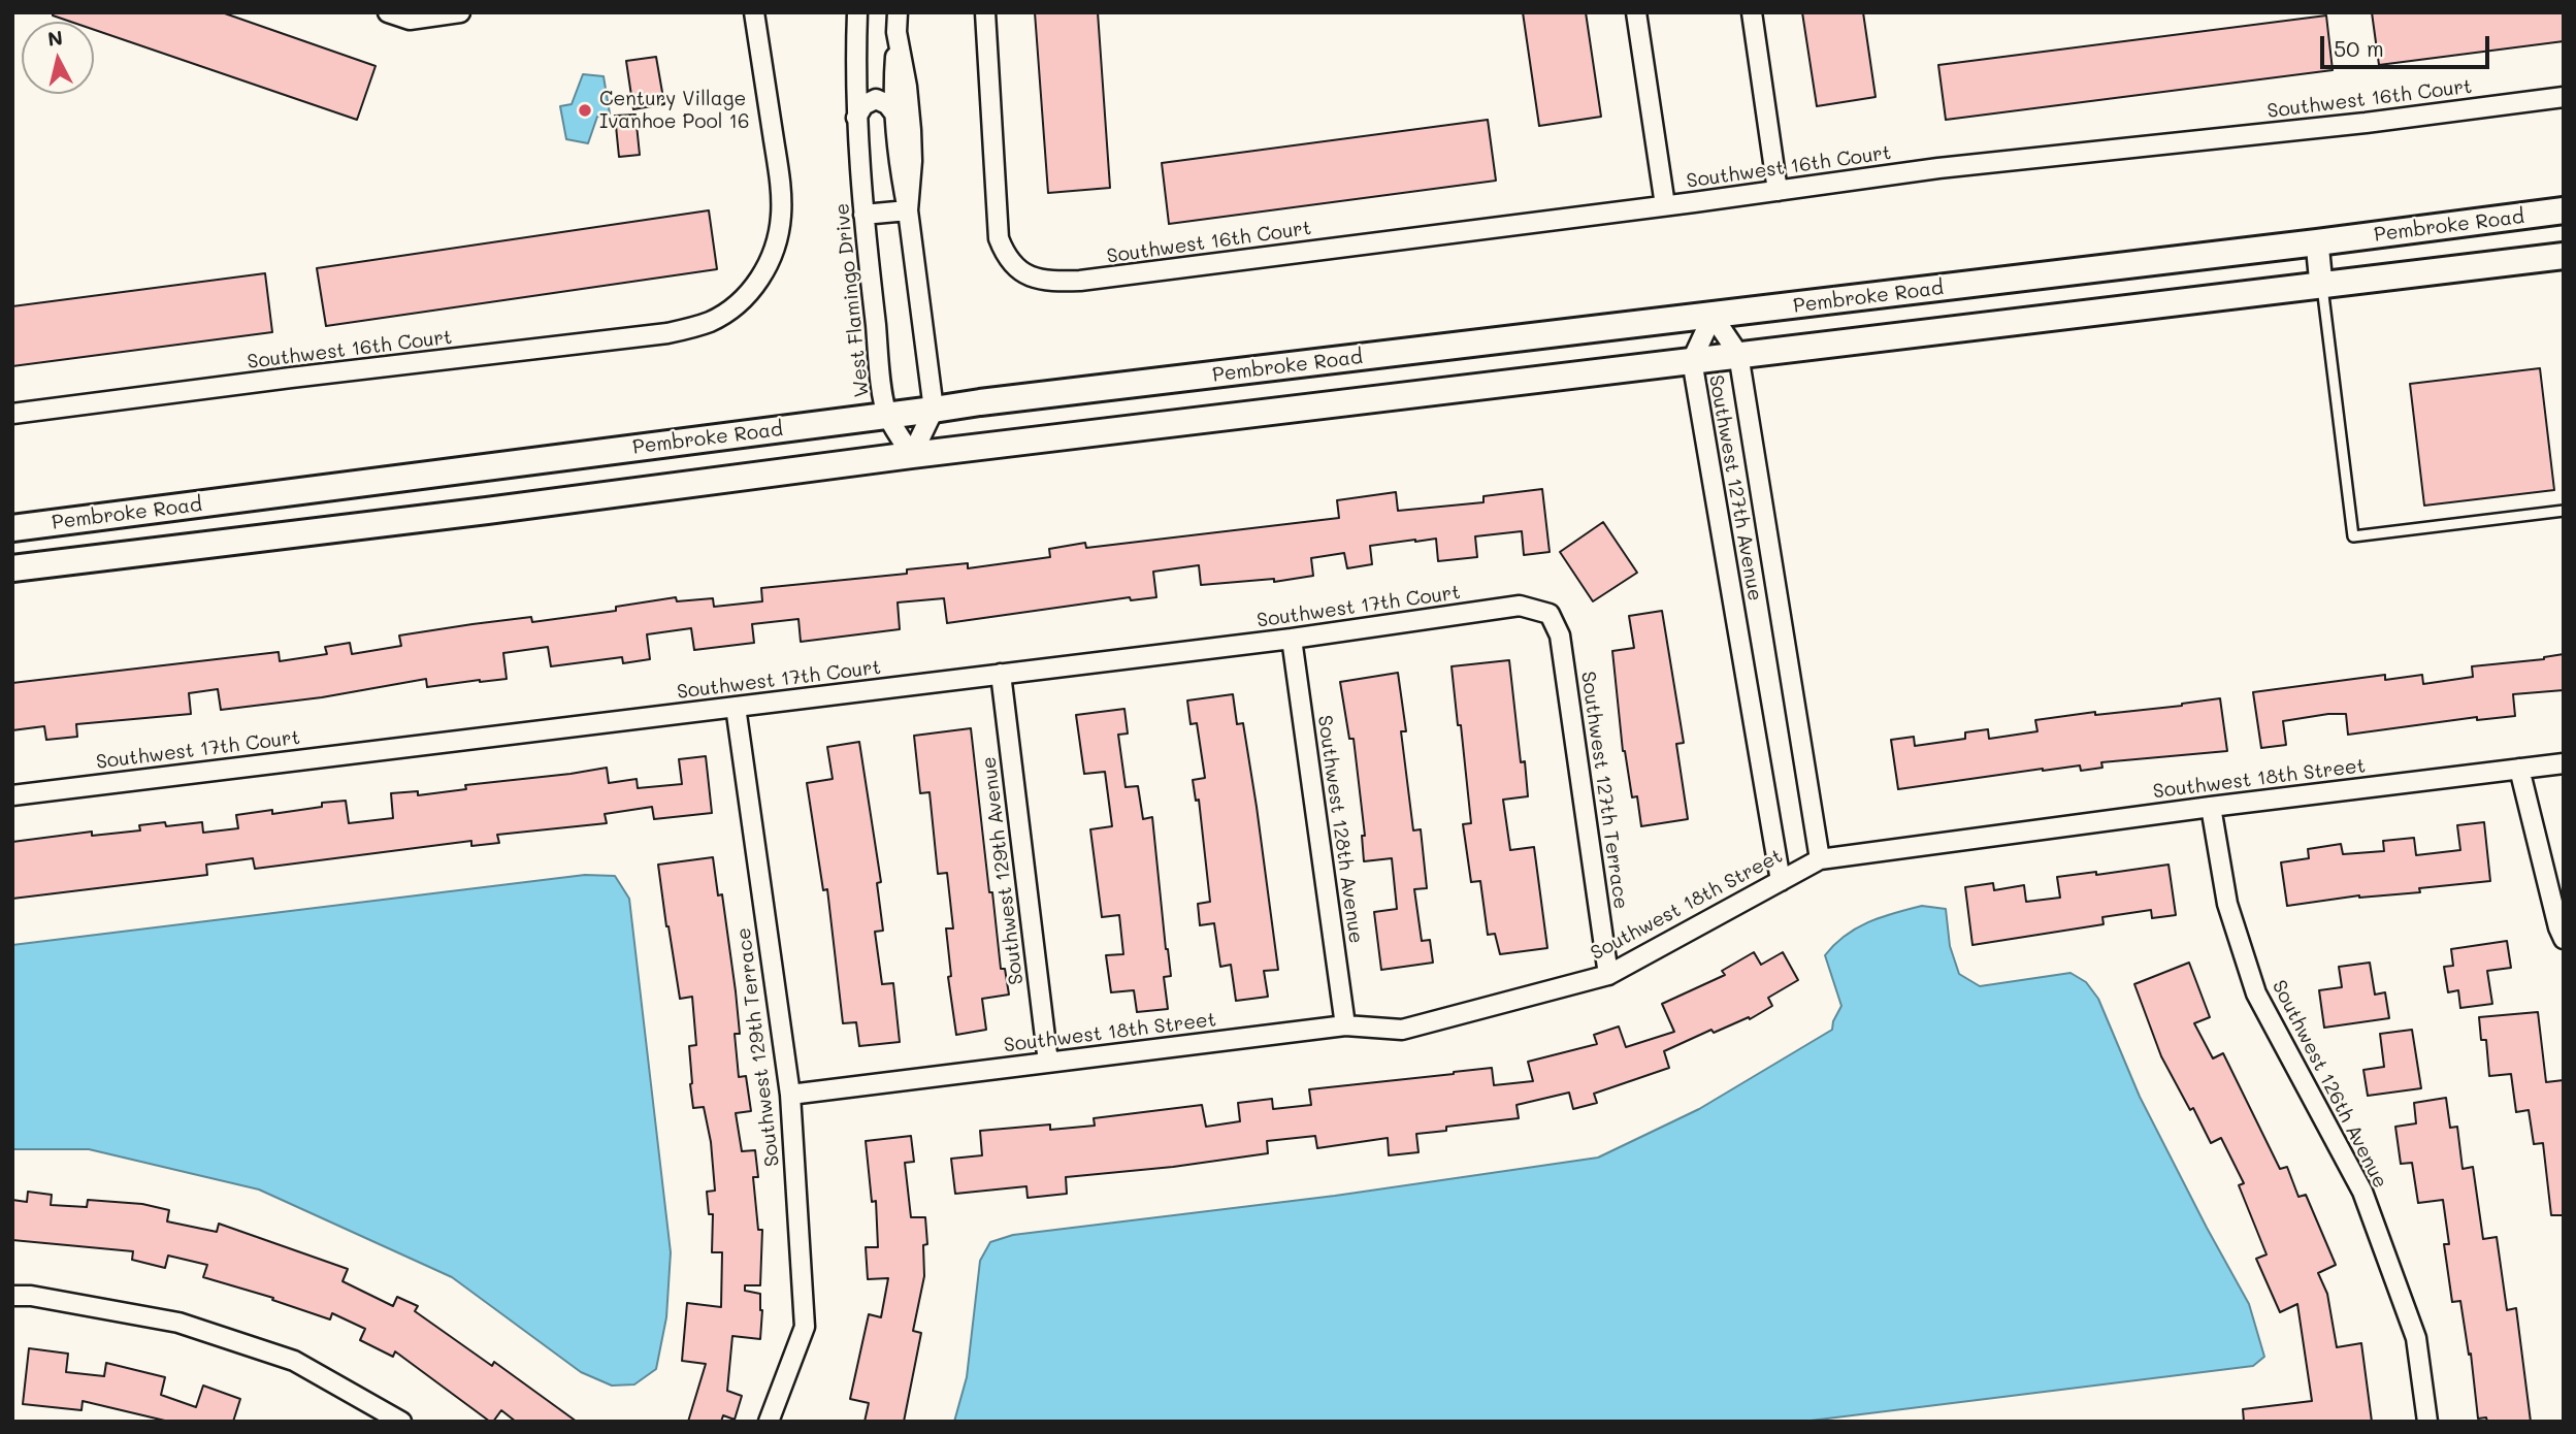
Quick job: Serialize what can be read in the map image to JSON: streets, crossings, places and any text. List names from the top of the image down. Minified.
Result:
{"streets":{"main road":["Pembroke Road"],"street":["Southwest 16th Court","West Flamingo Drive","Southwest 127th Avenue","Southwest 17th Court","Southwest 18th Street","Southwest 127th Terrace","Southwest 128th Avenue","Southwest 129th Avenue","Southwest 129th Terrace","Southwest 126th Avenue"]},"crossings":[["Pembroke Road","West Flamingo Drive"],["Pembroke Road","Southwest 127th Avenue"],["Southwest 127th Avenue","Southwest 18th Street"],["Southwest 17th Court","Southwest 127th Terrace"],["Southwest 17th Court","Southwest 128th Avenue"],["Southwest 17th Court","Southwest 129th Avenue"],["Southwest 17th Court","Southwest 129th Terrace"],["Southwest 18th Street","Southwest 127th Terrace"],["Southwest 18th Street","Southwest 128th Avenue"],["Southwest 18th Street","Southwest 129th Avenue"],["Southwest 18th Street","Southwest 129th Terrace"],["Southwest 18th Street","Southwest 126th Avenue"]],"places":["Century Village Ivanhoe Pool 16"],"scale_bar":"50 m","north":"top"}
